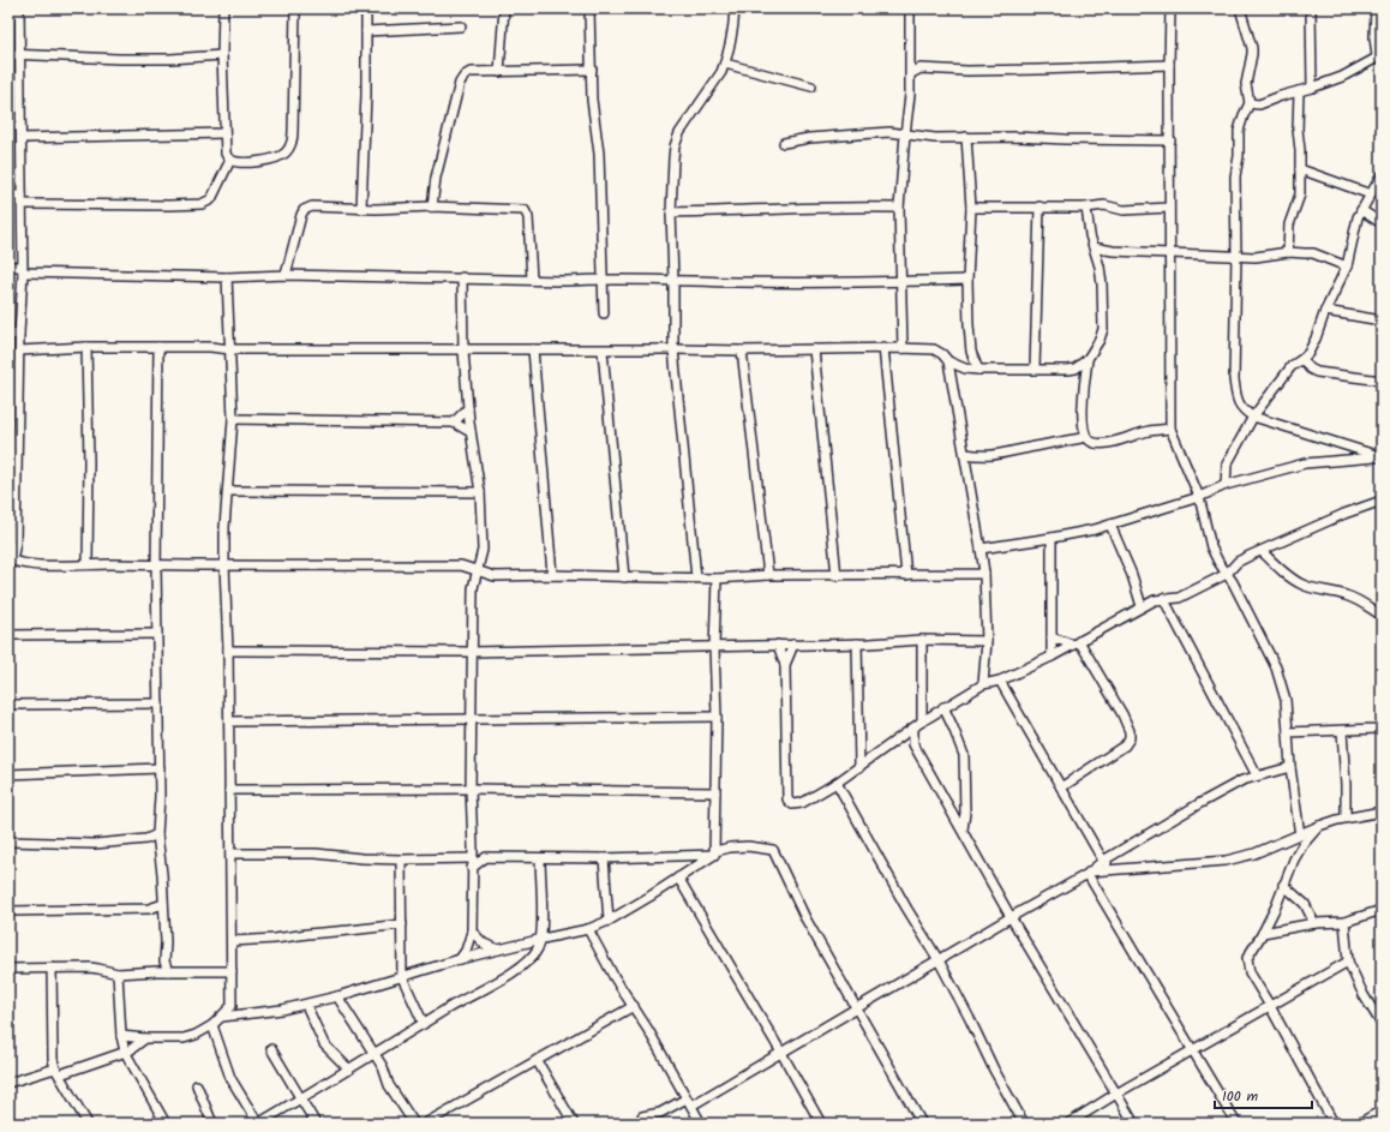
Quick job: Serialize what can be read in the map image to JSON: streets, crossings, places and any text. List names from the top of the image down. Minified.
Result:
{"scale_bar":"100 m"}
